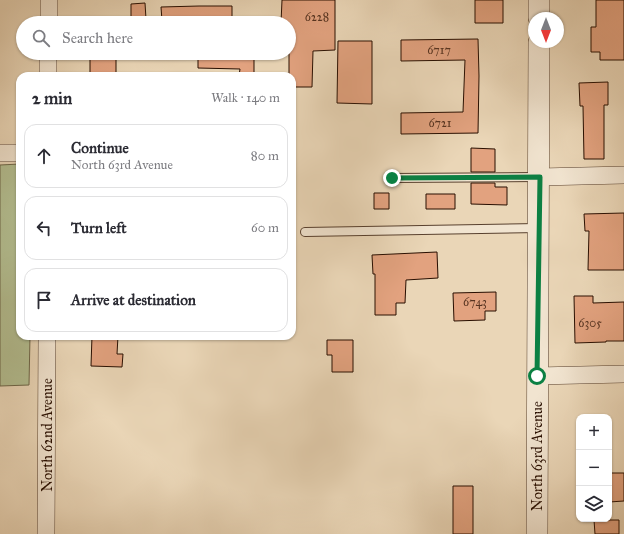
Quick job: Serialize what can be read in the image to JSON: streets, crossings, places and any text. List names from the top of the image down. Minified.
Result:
{"streets":{"street":["North 62nd Avenue","North 63rd Avenue"]},"house_numbers":["6228","6717","6721","6743","6305"],"north":"bottom","page":{"search":"Search here","heading":["2 min","Walk · 140 m"],"list":[["Continue","North 63rd Avenue","80 m"],["Turn left","60 m"],"Arrive at destination"],"map_buttons":["+","−"]}}
